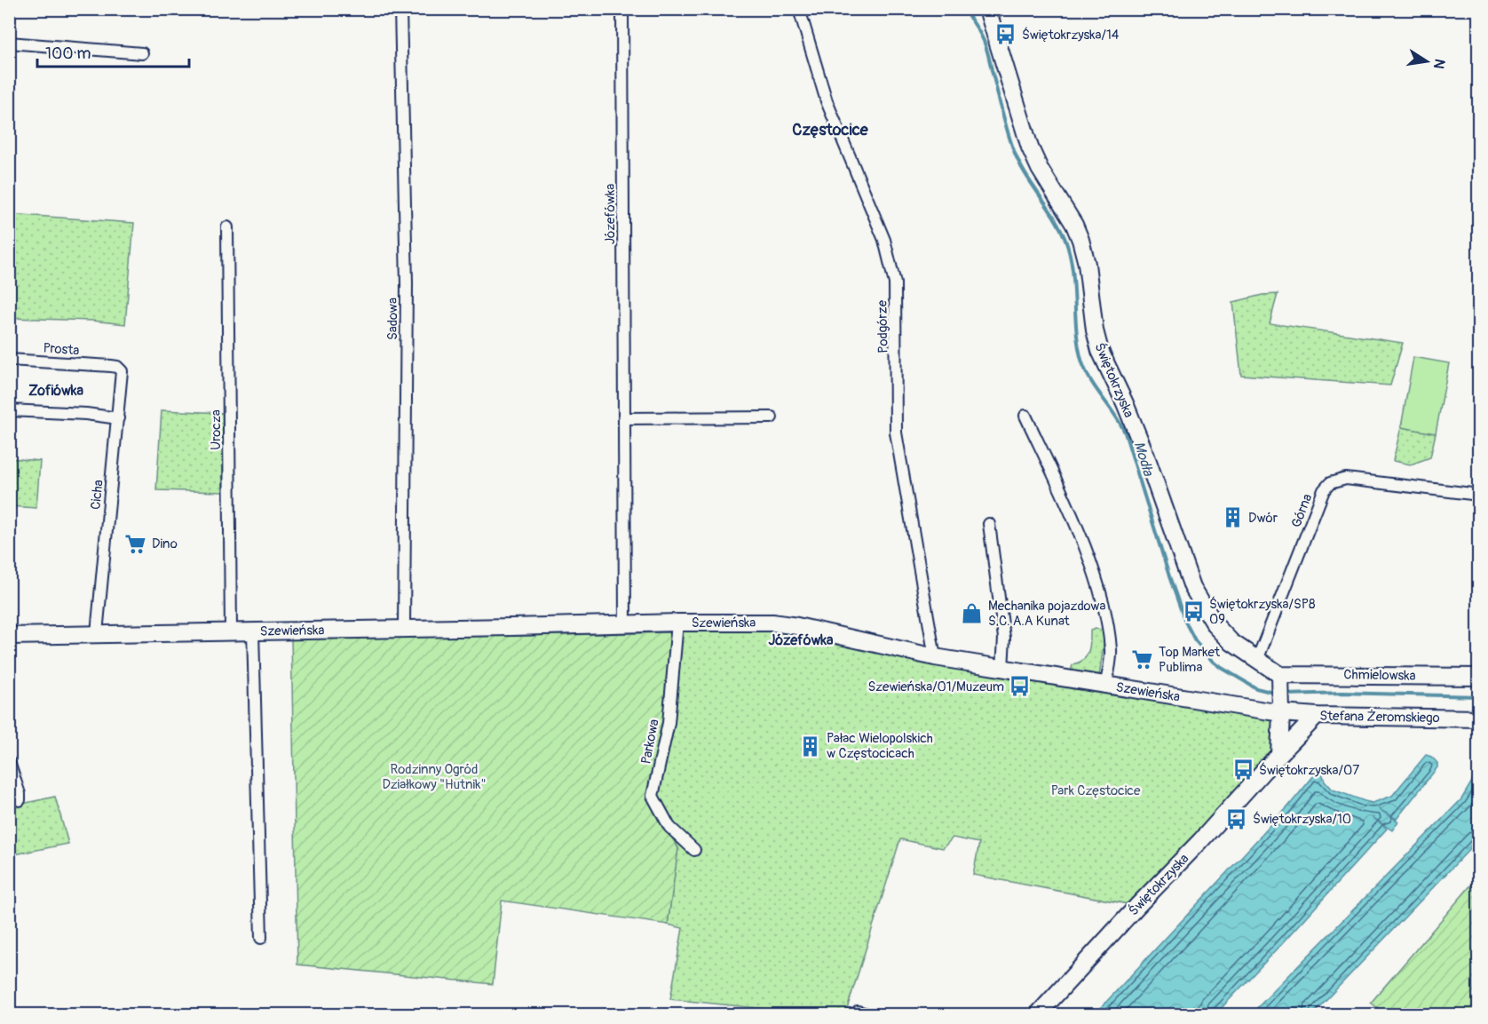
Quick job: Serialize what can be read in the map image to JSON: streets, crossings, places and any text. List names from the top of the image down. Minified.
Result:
{"streets":{"street":["Józefówka","Sadowa","Podgórze","Prosta","Świętokrzyska","Urocza","Cicha","Górna","Szewieńska","Chmielowska","Stefana Żeromskiego","Parkowa"]},"crossings":[["Józefówka","Szewieńska"],["Sadowa","Szewieńska"],["Podgórze","Szewieńska"],["Prosta","Cicha"],["Świętokrzyska","Górna"],["Świętokrzyska","Szewieńska"],["Świętokrzyska","Chmielowska"],["Świętokrzyska","Stefana Żeromskiego"],["Urocza","Szewieńska"],["Cicha","Szewieńska"],["Szewieńska","Chmielowska"],["Szewieńska","Stefana Żeromskiego"],["Szewieńska","Parkowa"],["Chmielowska","Stefana Żeromskiego"]],"districts":["Częstocice","Zofiówka","Józefówka"],"water":["Modła"],"parks":["Rodzinny Ogród Działkowy \"Hutnik\"","Park Częstocice"],"places":{"bus stop":["Świętokrzyska/14","Świętokrzyska/SP8 09","Szewieńska/01/Muzeum","Świętokrzyska/07","Świętokrzyska/10"],"building":["Dwór","Pałac Wielopolskich w Częstocicach"],"supermarket":["Dino","Top Market Publima"],"shop":["Mechanika pojazdowa S.C. A.A Kunat"]},"scale_bar":"100 m","north":"right"}
